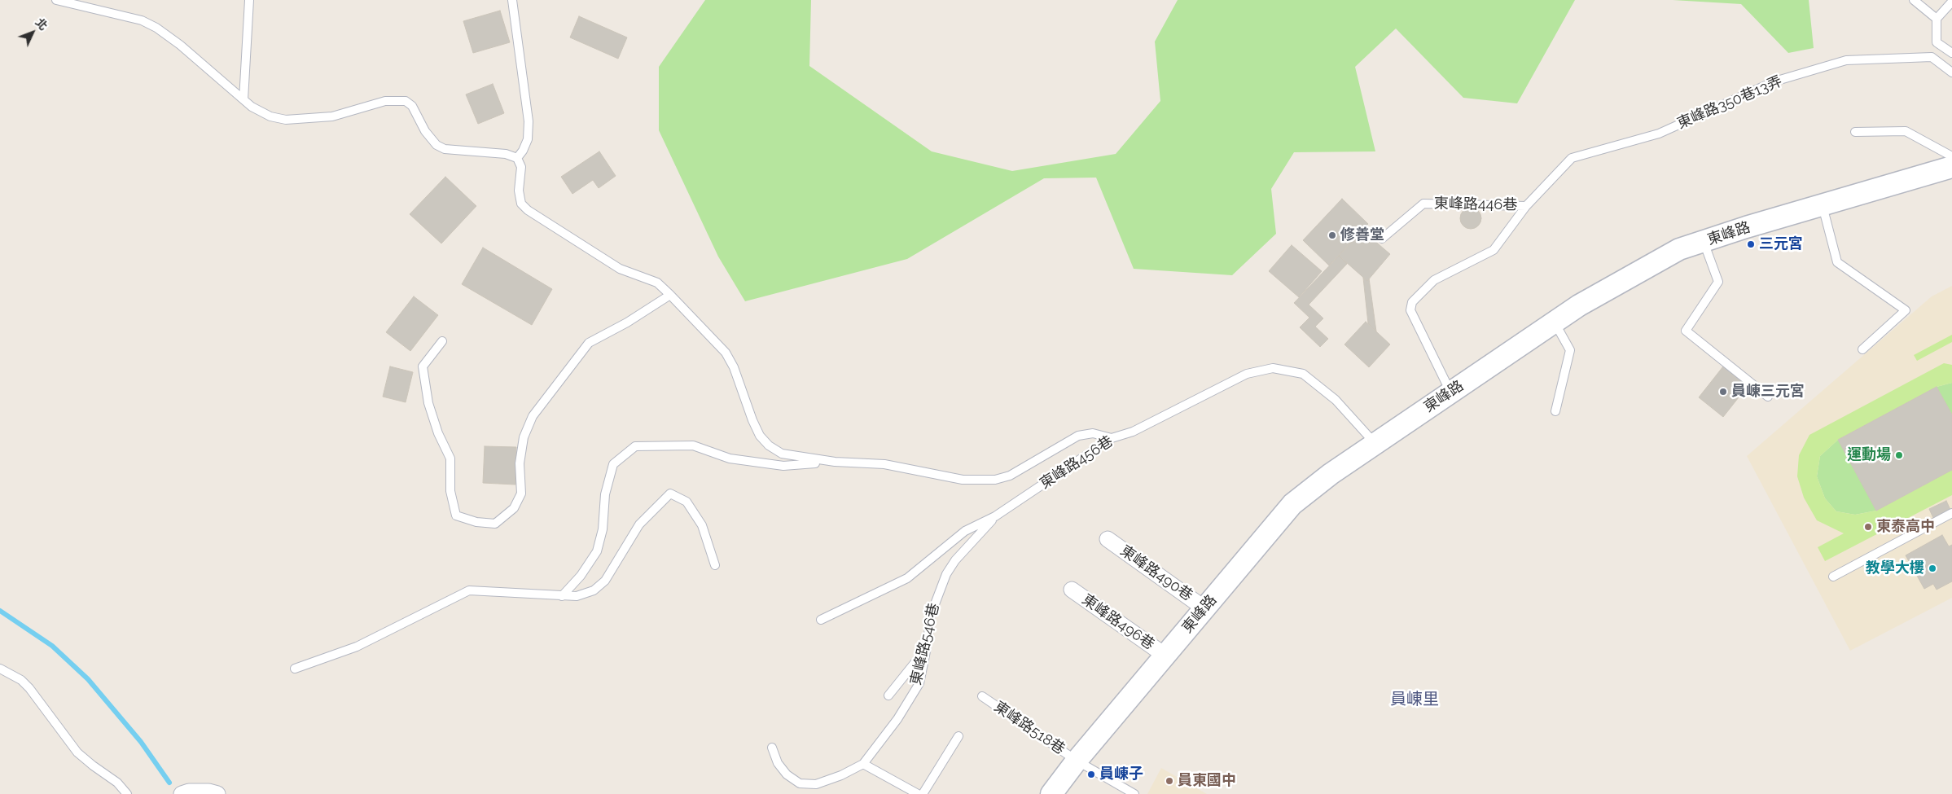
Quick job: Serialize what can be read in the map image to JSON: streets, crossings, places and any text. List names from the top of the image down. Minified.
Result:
{"streets":{"main road":["東峰路"],"street":["東峰路490巷","東峰路496巷"],"lane":["東峰路350巷13弄","東峰路446巷","東峰路456巷","東峰路546巷","東峰路518巷"]},"crossings":[["東峰路350巷13弄","東峰路446巷"],["東峰路446巷","東峰路"],["東峰路","東峰路456巷"],["東峰路","東峰路490巷"],["東峰路","東峰路496巷"],["東峰路","東峰路518巷"],["東峰路456巷","東峰路546巷"]],"districts":["員崠里"],"places":["修善堂","三元宮","員崠三元宮","運動場","東泰高中","教學大樓","員崠子","員東國中"],"north":"top right"}
